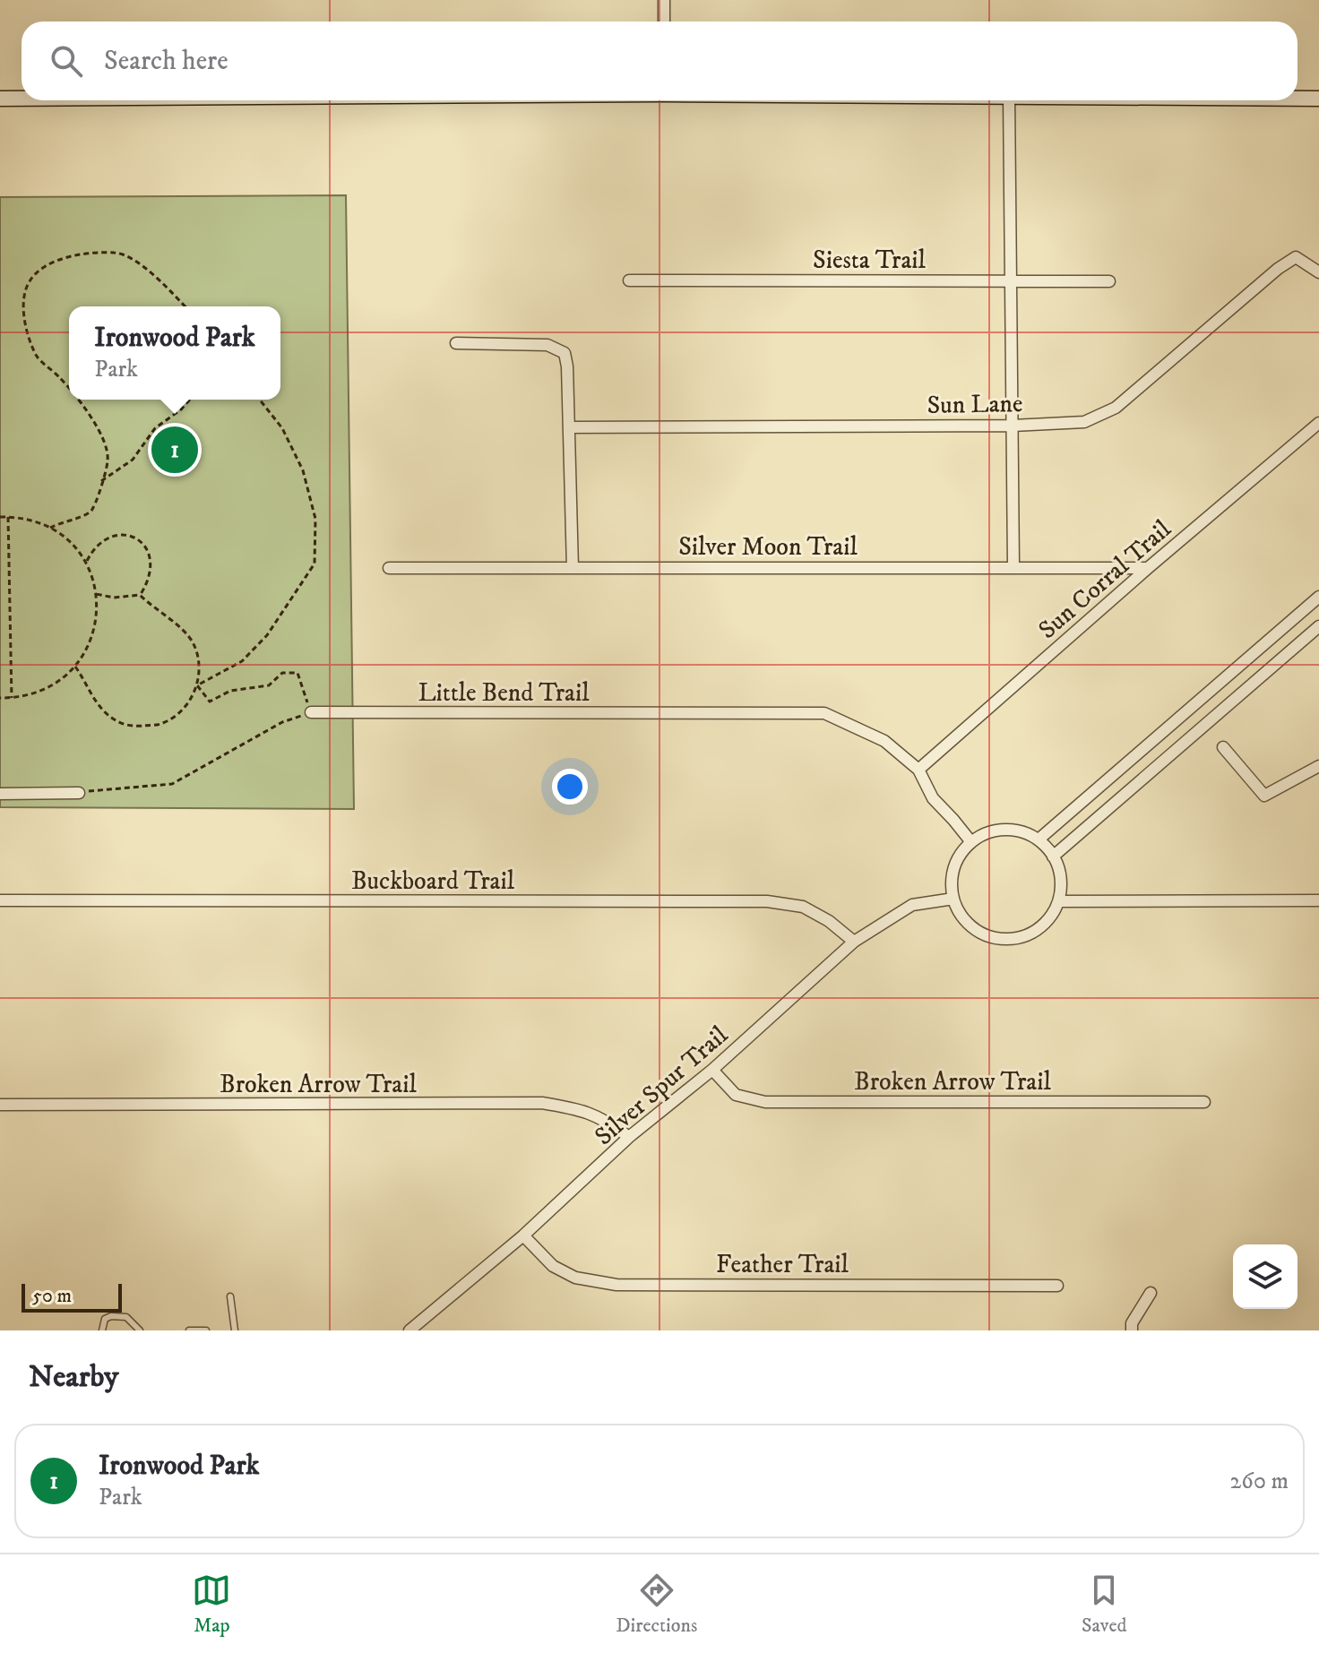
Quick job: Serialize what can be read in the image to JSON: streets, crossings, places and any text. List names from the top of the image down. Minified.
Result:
{"streets":{"street":["Siesta Trail","Sun Lane","Silver Moon Trail","Sun Corral Trail","Little Bend Trail","Buckboard Trail","Broken Arrow Trail","Silver Spur Trail","Feather Trail"]},"crossings":[["Silver Moon Trail","Sun Corral Trail"],["Sun Corral Trail","Little Bend Trail"],["Little Bend Trail","Silver Spur Trail"],["Buckboard Trail","Silver Spur Trail"],["Broken Arrow Trail","Silver Spur Trail"],["Silver Spur Trail","Feather Trail"]],"scale_bar":"50 m","page":{"search":"Search here","popup":["Ironwood Park","Park"],"pins":"1","scale":"50 m","heading":"Nearby","list":[{"mark":"1","name":"Ironwood Park","note":"Park","value":"260 m"}],"nav":["Map","Directions","Saved"]}}
